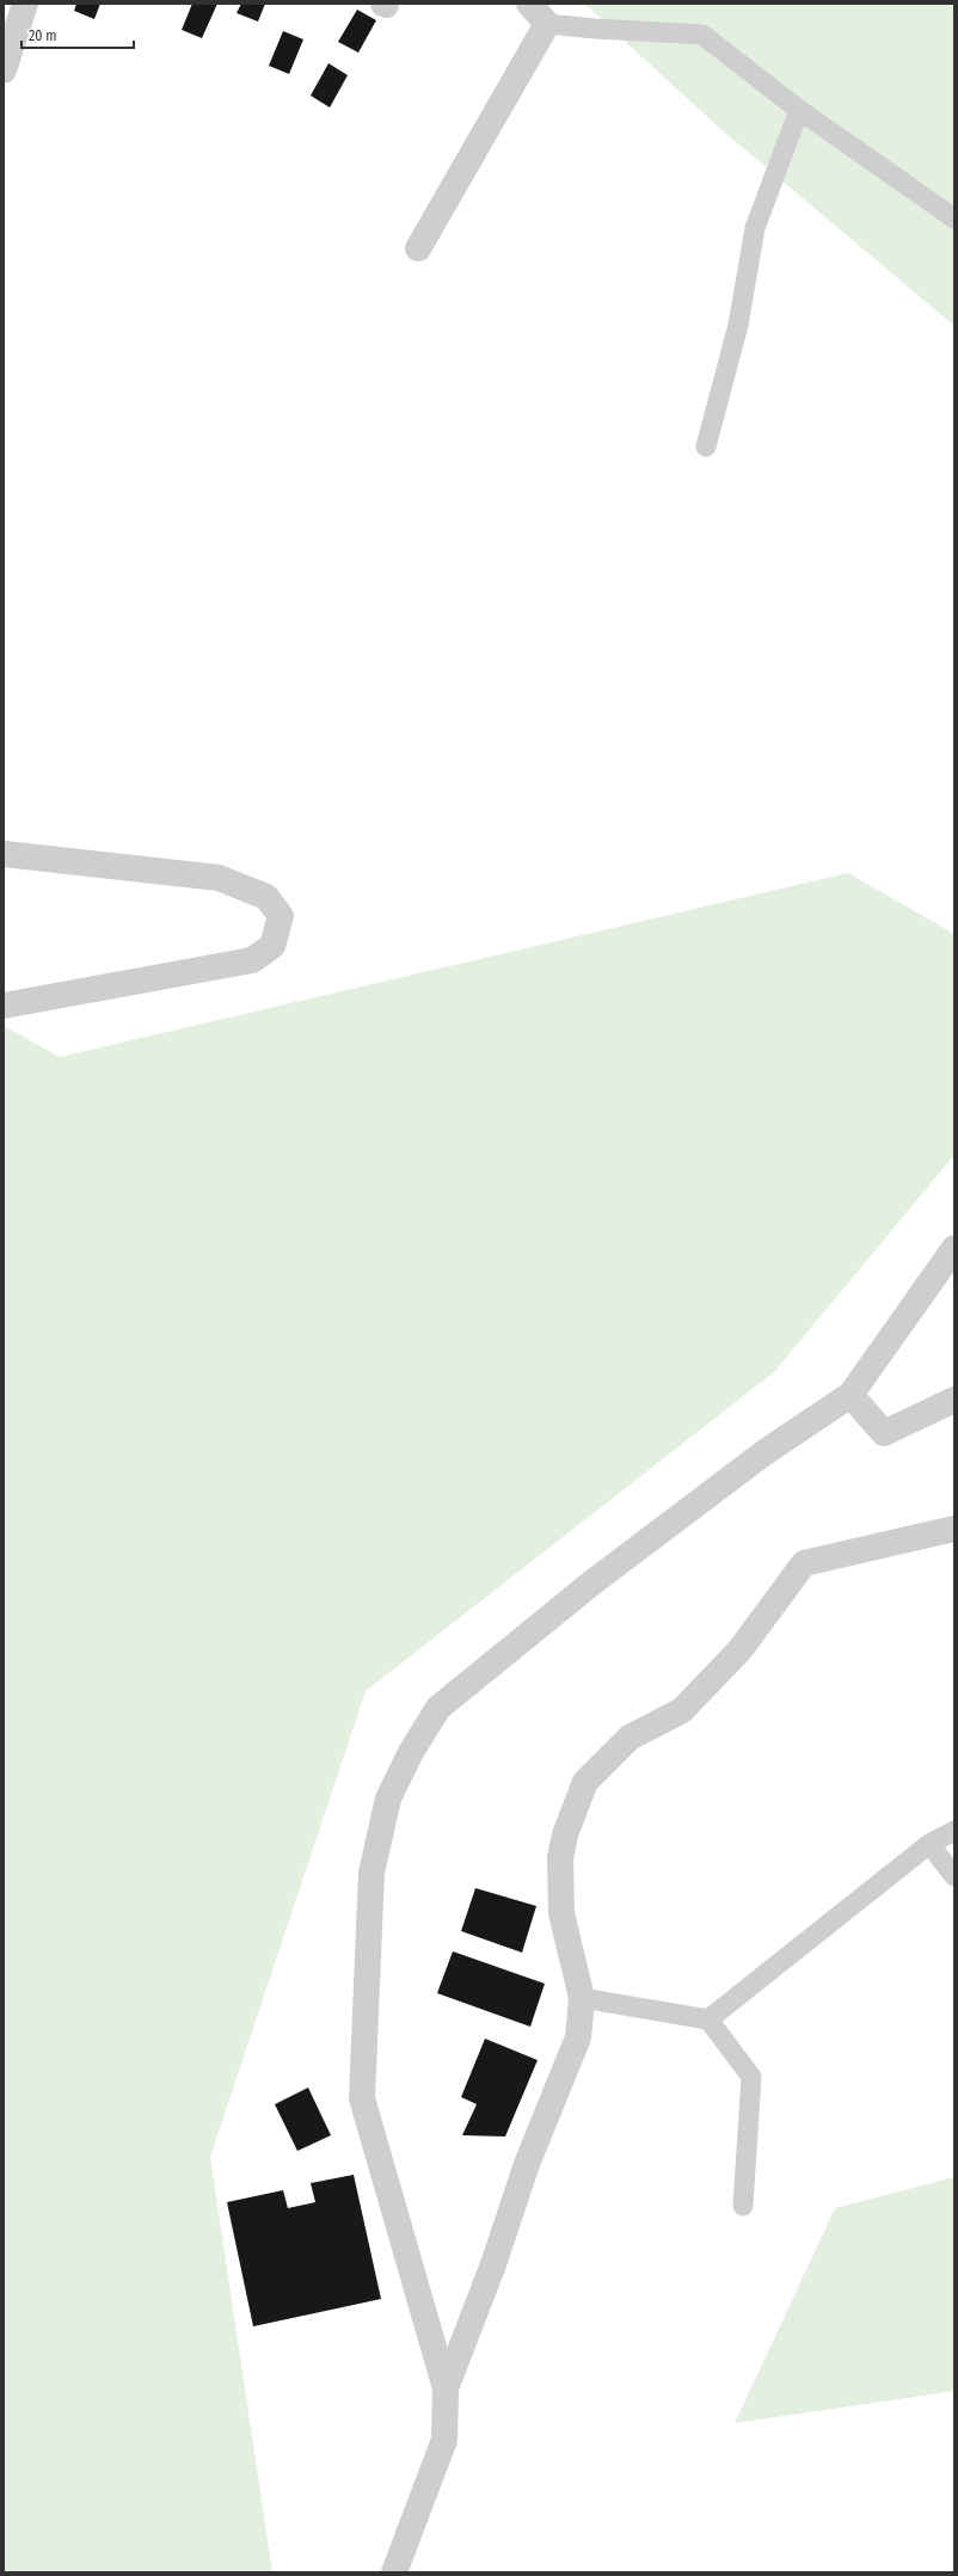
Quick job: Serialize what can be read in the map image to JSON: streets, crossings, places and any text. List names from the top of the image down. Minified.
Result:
{"scale_bar":"20 m"}
